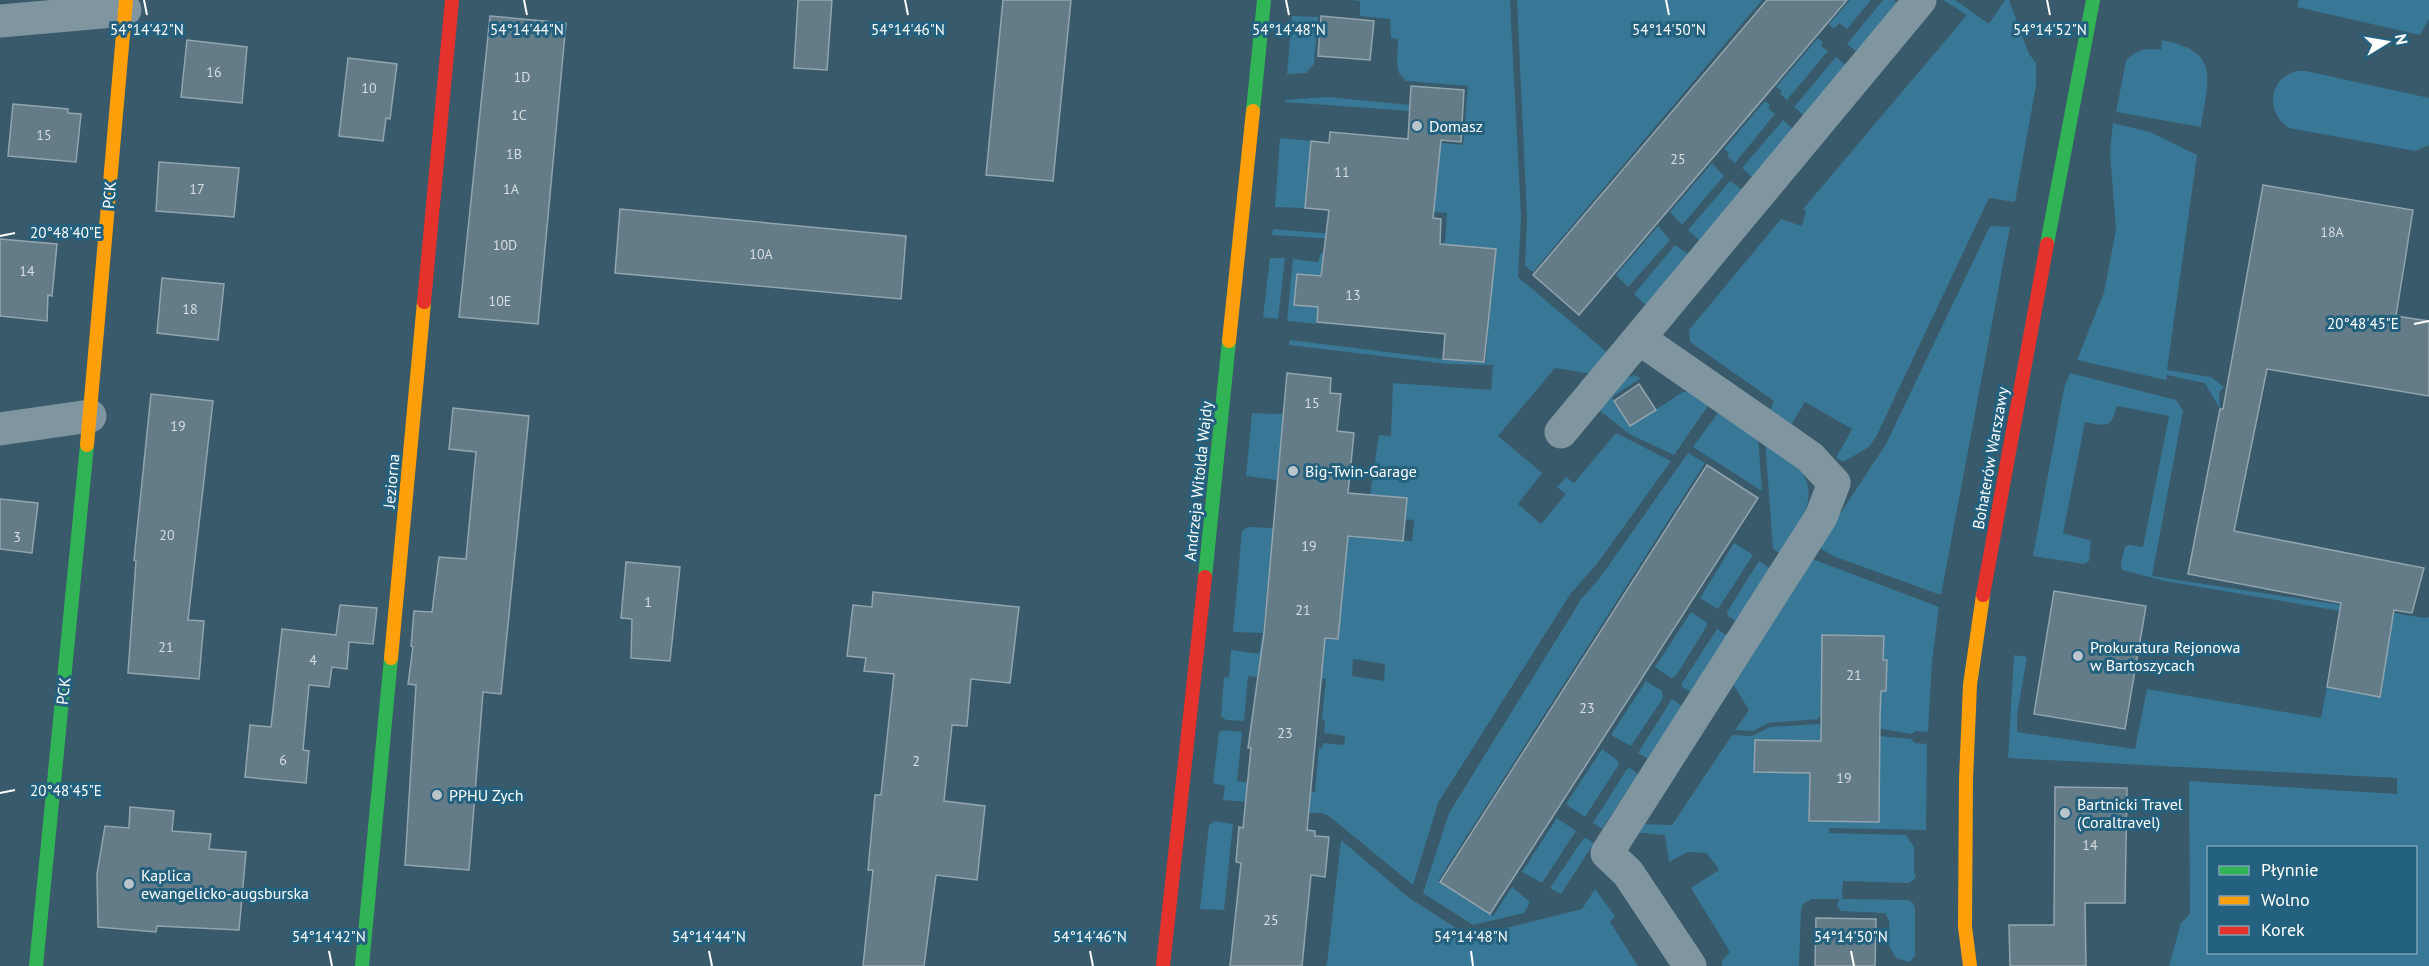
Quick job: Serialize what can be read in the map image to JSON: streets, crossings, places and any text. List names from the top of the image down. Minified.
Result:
{"streets":{"street":["PCK","Bohaterów Warszawy","Jeziorna","Andrzeja Witolda Wajdy"]},"places":["Domasz","Big-Twin-Garage","Prokuratura Rejonowa w Bartoszycach","PPHU Zych","Bartnicki Travel (Coraltravel)","Kaplica ewangelicko-augsburska"],"house_numbers":["16","1D","10","1C","15","1B","25","11","17","1A","18A","10D","10A","14","13","10E","18","15","19","20","3","19","1","21","21","4","21","23","23","6","2","19","14","25"],"legend":["Płynnie","Wolno","Korek"],"north":"right","coordinates":["54°14'42\"N","54°14'44\"N","54°14'46\"N","54°14'48\"N","54°14'50\"N","54°14'52\"N","20°48'40\"E","20°48'45\"E"]}
